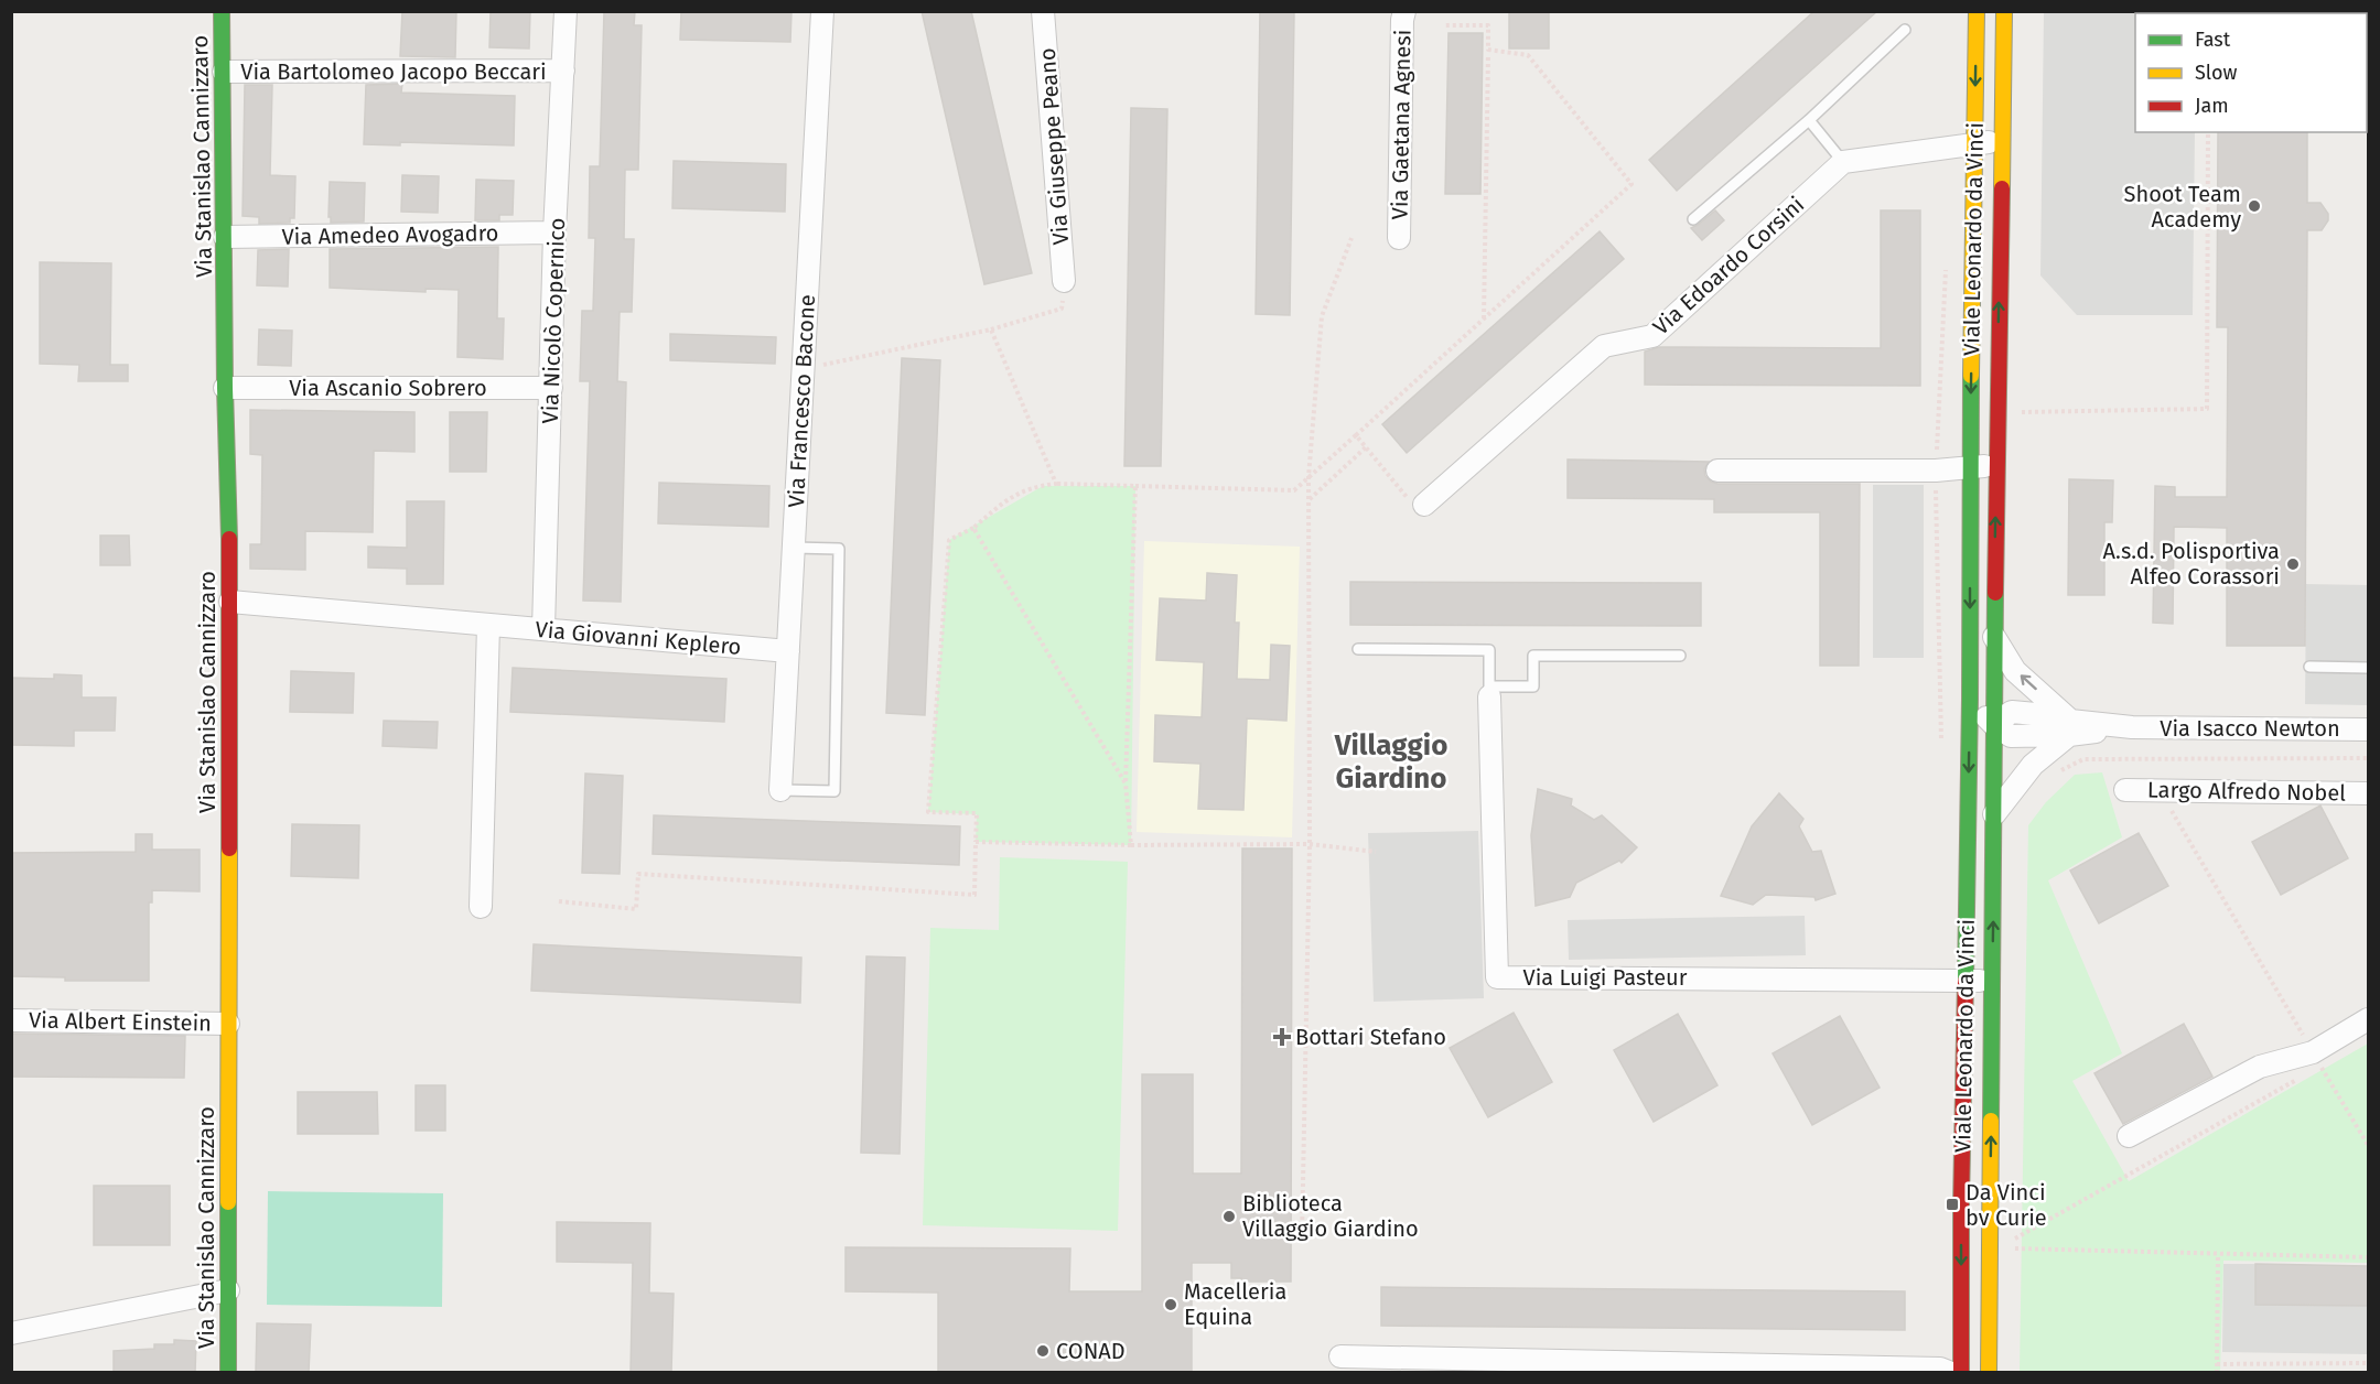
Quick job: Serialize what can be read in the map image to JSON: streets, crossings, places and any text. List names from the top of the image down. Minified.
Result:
{"streets":{"street":["Via Bartolomeo Jacopo Beccari","Via Gaetana Agnesi","Via Giuseppe Peano","Via Stanislao Cannizzaro","Via Amedeo Avogadro","Viale Leonardo da Vinci","Via Edoardo Corsini","Via Nicolò Copernico","Via Ascanio Sobrero","Via Francesco Bacone","Via Giovanni Keplero","Via Isacco Newton","Largo Alfredo Nobel","Via Luigi Pasteur","Via Albert Einstein"]},"crossings":[["Via Bartolomeo Jacopo Beccari","Via Stanislao Cannizzaro"],["Via Bartolomeo Jacopo Beccari","Via Nicolò Copernico"],["Via Stanislao Cannizzaro","Via Amedeo Avogadro"],["Via Stanislao Cannizzaro","Via Ascanio Sobrero"],["Via Stanislao Cannizzaro","Via Giovanni Keplero"],["Via Stanislao Cannizzaro","Via Albert Einstein"],["Via Amedeo Avogadro","Via Nicolò Copernico"],["Viale Leonardo da Vinci","Via Isacco Newton"],["Viale Leonardo da Vinci","Via Luigi Pasteur"],["Via Nicolò Copernico","Via Ascanio Sobrero"],["Via Nicolò Copernico","Via Giovanni Keplero"],["Via Francesco Bacone","Via Giovanni Keplero"]],"districts":["Villaggio Giardino"],"places":{"other":["Shoot Team Academy","A.s.d. Polisportiva Alfeo Corassori","Biblioteca Villaggio Giardino","Macelleria Equina","CONAD"],"health":["Bottari Stefano"],"transit":["Da Vinci bv Curie"]},"legend":["Fast","Slow","Jam"]}
